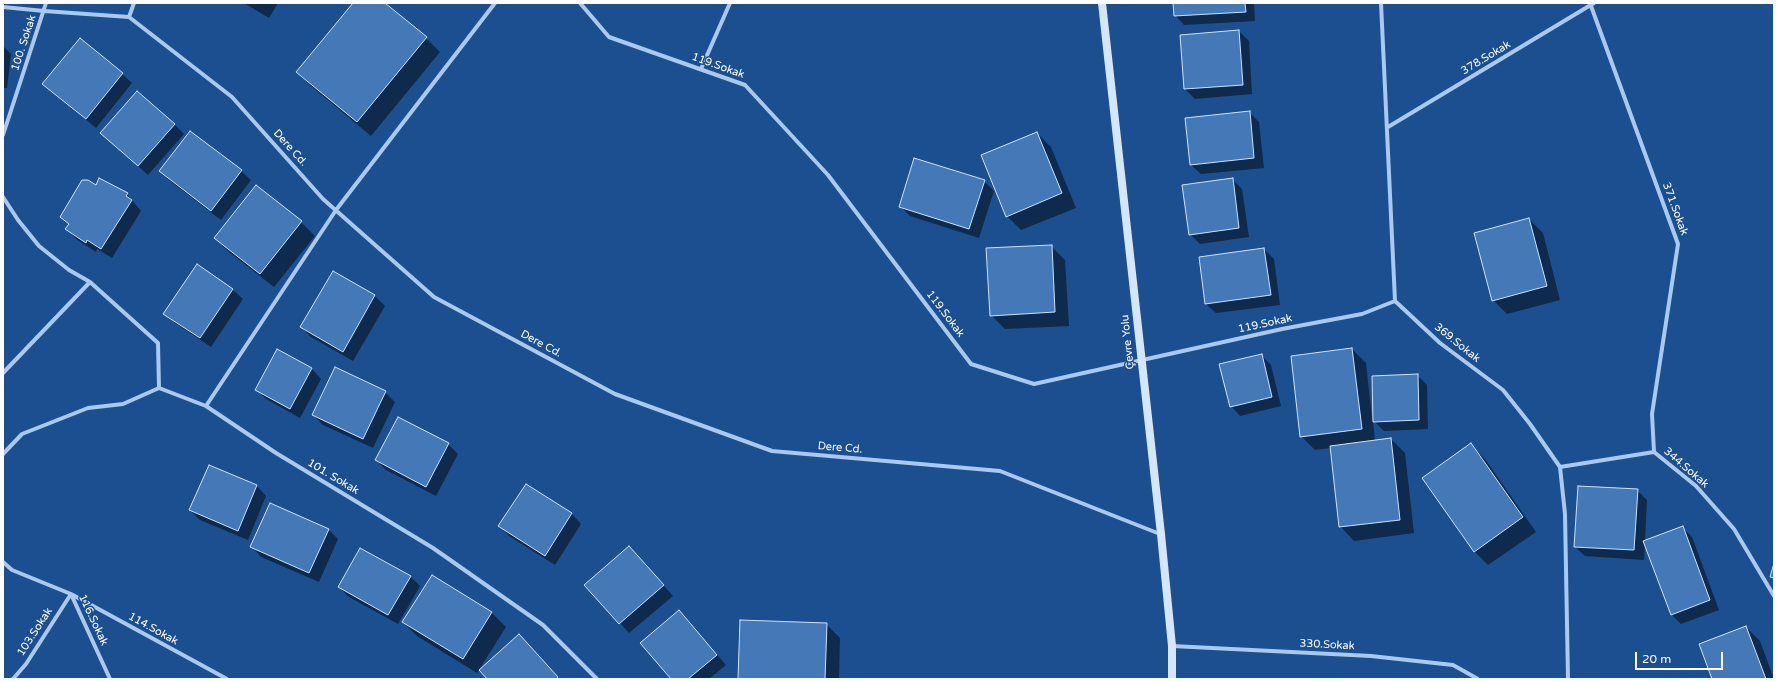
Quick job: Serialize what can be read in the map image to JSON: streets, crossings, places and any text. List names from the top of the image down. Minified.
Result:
{"streets":{"street":["100. Sokak","378.Sokak","119.Sokak","Dere Cd.","371.Sokak","Çevre Yolu","369.Sokak","344.Sokak","101. Sokak","116.Sokak","114.Sokak","103.Sokak","330.Sokak"]},"crossings":[["378.Sokak","371.Sokak"],["119.Sokak","Çevre Yolu"],["119.Sokak","369.Sokak"],["Dere Cd.","Çevre Yolu"],["371.Sokak","344.Sokak"],["Çevre Yolu","330.Sokak"],["369.Sokak","344.Sokak"],["116.Sokak","114.Sokak"],["116.Sokak","103.Sokak"],["114.Sokak","103.Sokak"]],"scale_bar":"20 m"}
